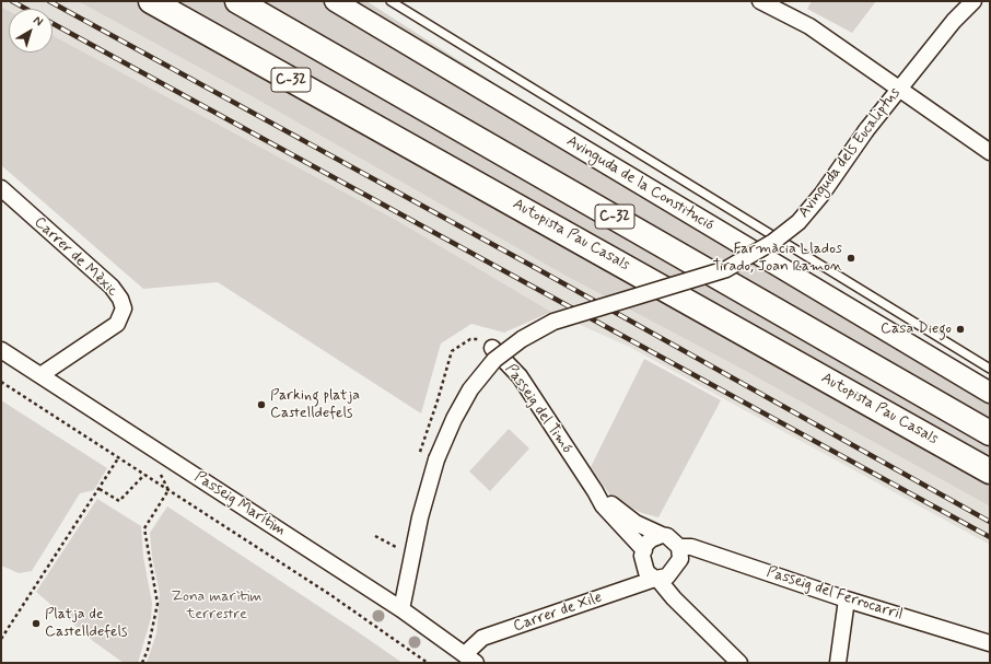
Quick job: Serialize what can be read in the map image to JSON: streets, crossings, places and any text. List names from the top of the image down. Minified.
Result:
{"streets":{"highway":["C-32","Autopista Pau Casals"],"street":["Avinguda dels Eucaliptus","Avinguda de la Constitució","Carrer de Mèxic","Passeig del Timó","Passeig Marítim","Passeig del Ferrocarril","Carrer de Xile"]},"crossings":[["Avinguda dels Eucaliptus","Passeig Marítim"],["Carrer de Mèxic","Passeig Marítim"],["Passeig del Timó","Passeig del Ferrocarril"],["Passeig del Timó","Carrer de Xile"],["Passeig Marítim","Carrer de Xile"],["Passeig del Ferrocarril","Carrer de Xile"]],"parks":["Zona marìtim terrestre"],"places":["Farmàcia Llados Tirado, Joan Ramon","Casa Diego","Parking platja Castelldefels","Platja de Castelldefels"],"north":"top right"}
